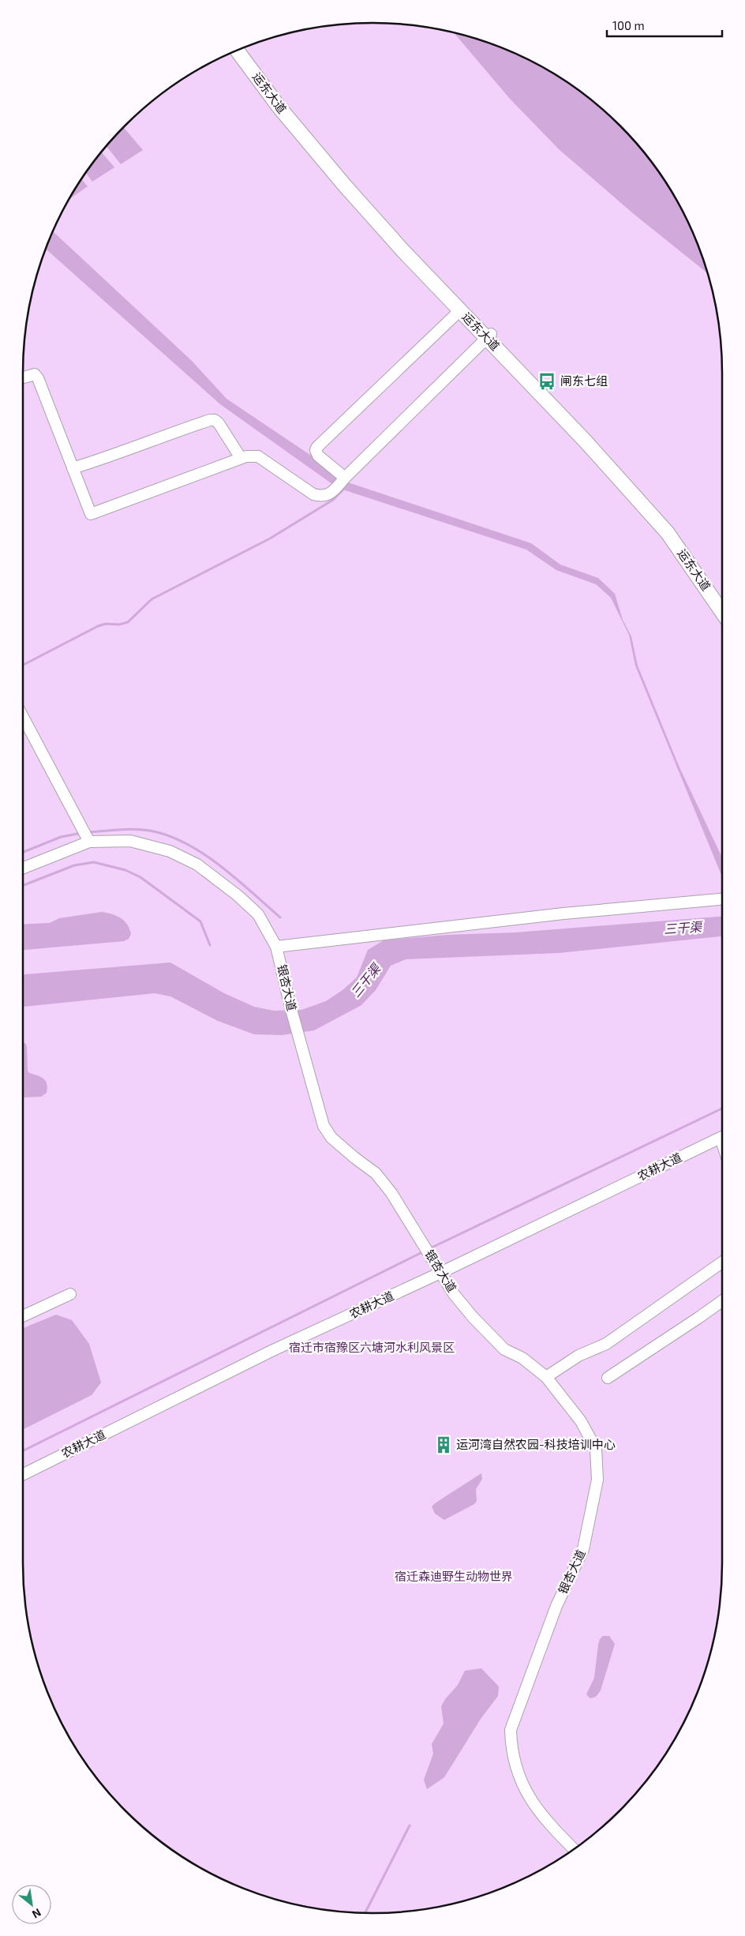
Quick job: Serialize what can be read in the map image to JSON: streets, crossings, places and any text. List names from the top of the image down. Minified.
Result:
{"streets":{"main road":["运东大道"],"street":["银杏大道","农耕大道"]},"crossings":[["银杏大道","农耕大道"]],"water":["三干渠"],"parks":["宿迁市宿豫区六塘河水利风景区","宿迁森迪野生动物世界"],"places":{"bus stop":["闸东七组"],"building":["运河湾自然农园-科技培训中心"]},"scale_bar":"100 m","north":"bottom right"}
